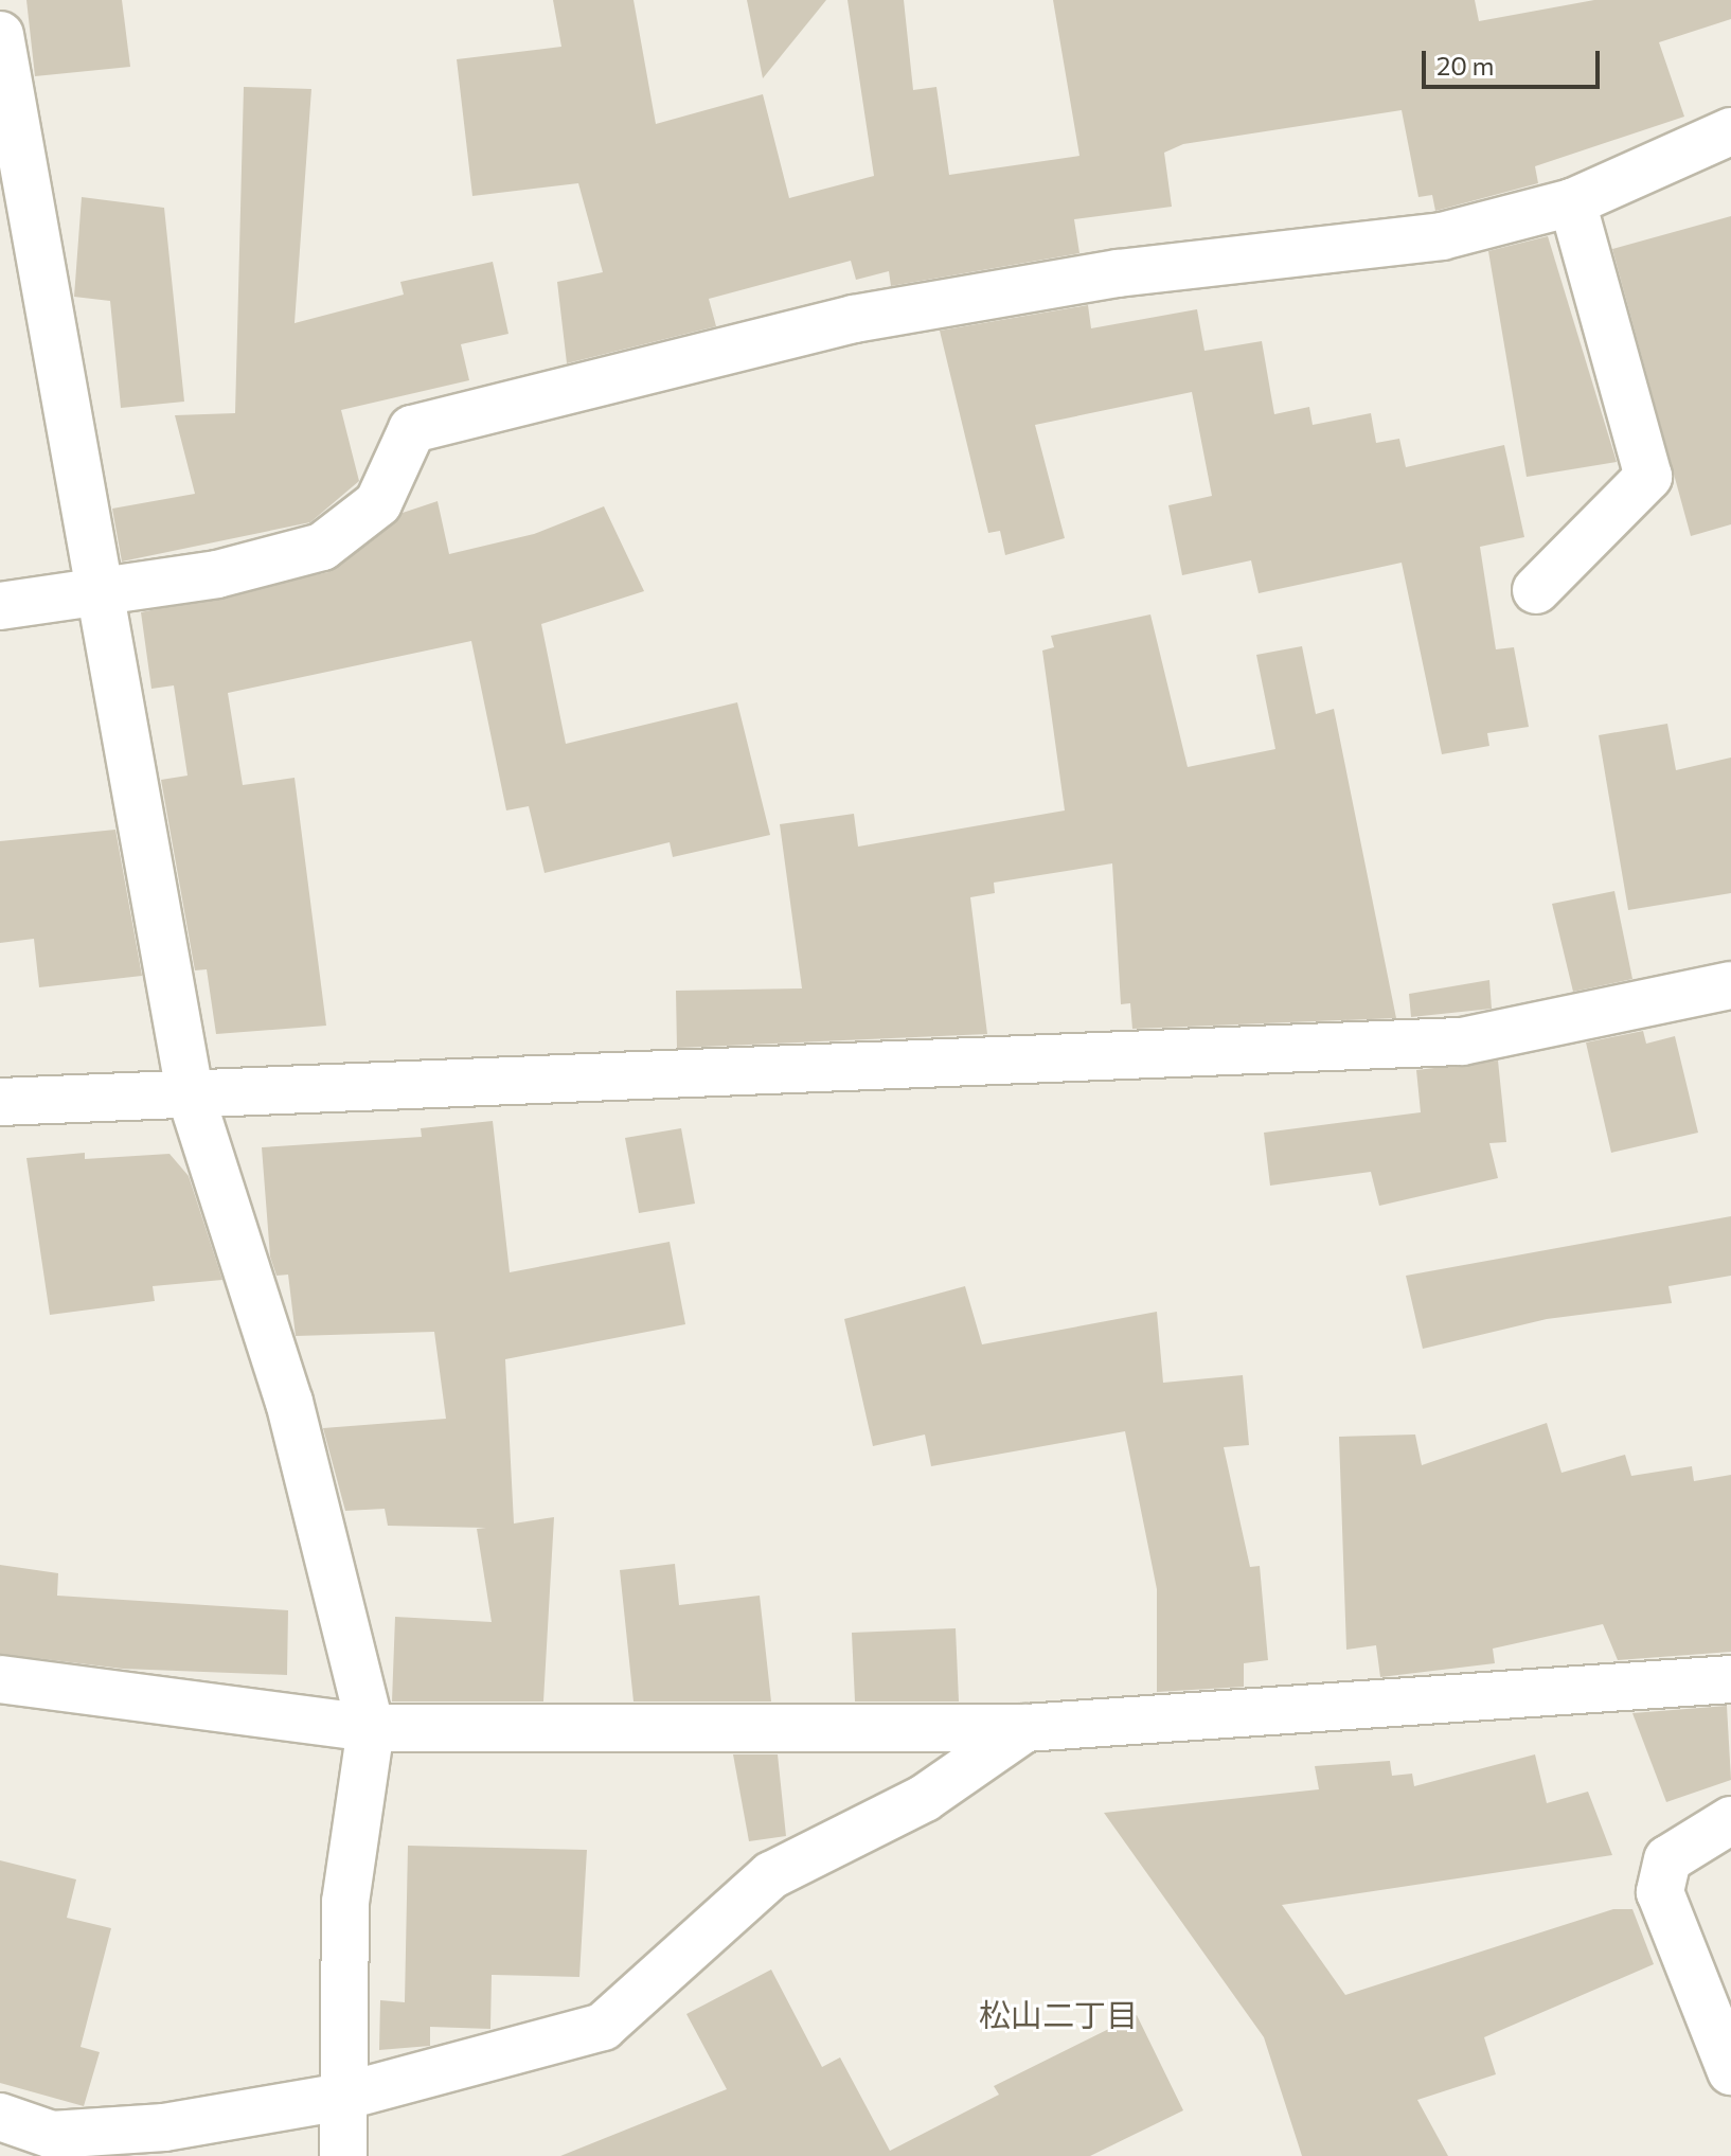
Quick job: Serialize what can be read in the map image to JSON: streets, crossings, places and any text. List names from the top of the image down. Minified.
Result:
{"districts":["松山二丁目"],"scale_bar":"20 m"}
